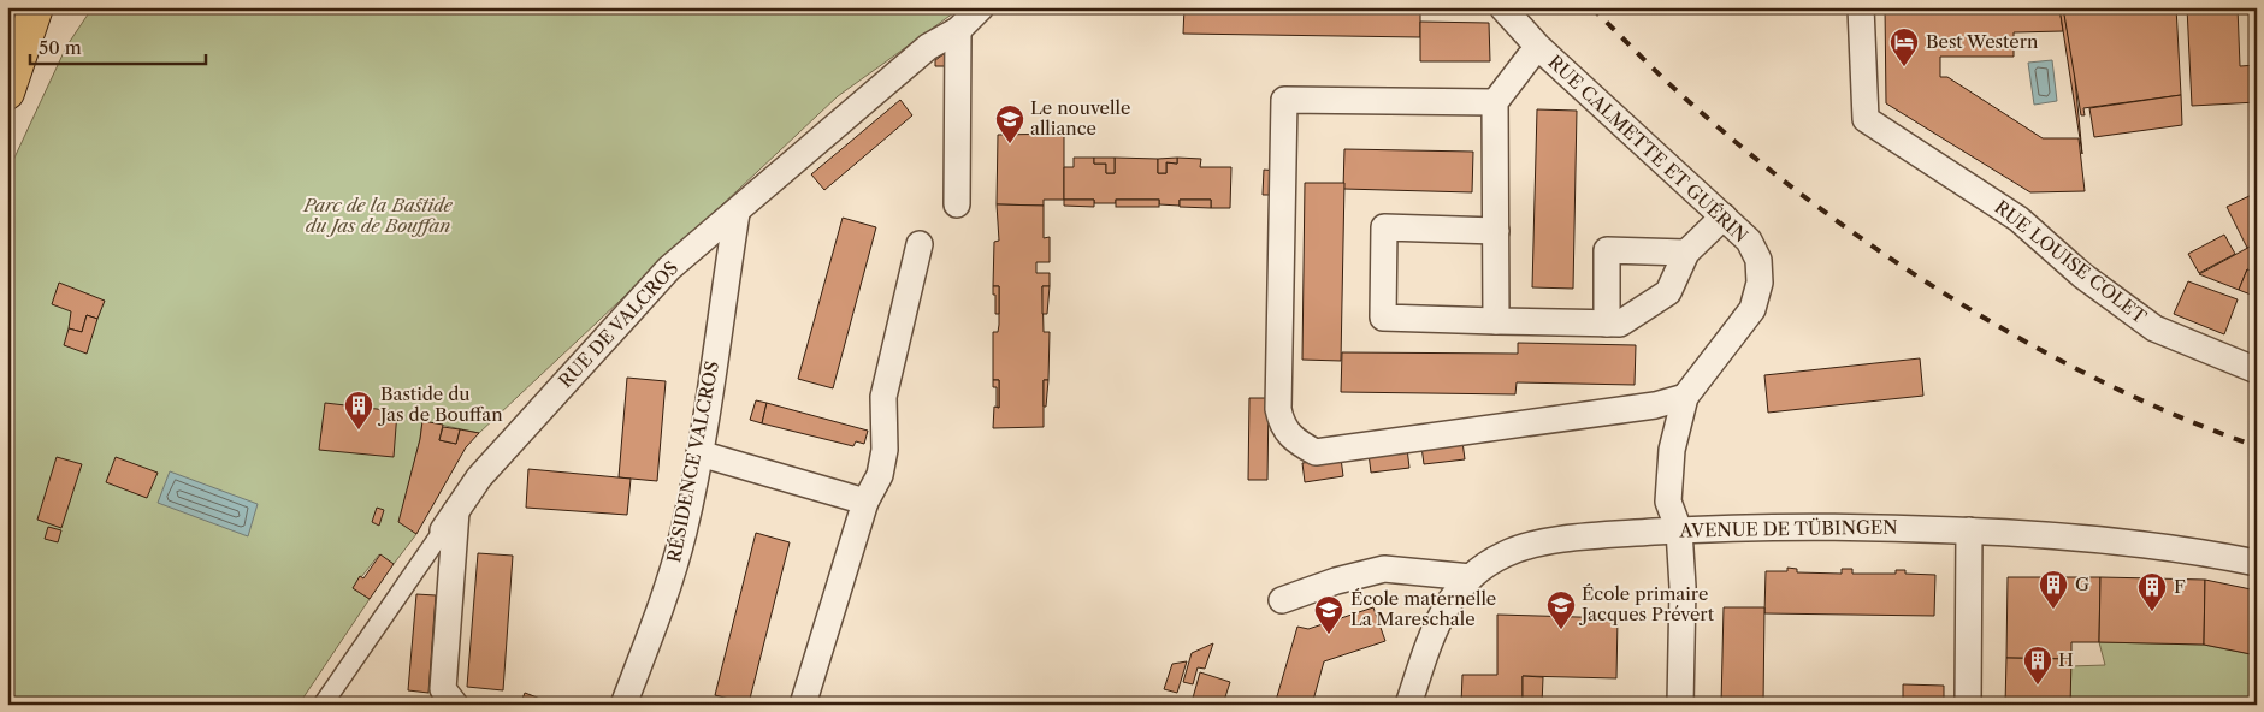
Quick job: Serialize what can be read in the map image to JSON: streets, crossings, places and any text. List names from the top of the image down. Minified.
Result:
{"streets":{"street":["RUE CALMETTE ET GUÉRIN","RUE LOUISE COLET","RUE DE VALCROS","RÉSIDENCE VALCROS","AVENUE DE TÜBINGEN"]},"crossings":[["RUE CALMETTE ET GUÉRIN","AVENUE DE TÜBINGEN"],["RUE DE VALCROS","RÉSIDENCE VALCROS"]],"parks":["Parc de la Bastide du Jas de Bouffan"],"places":{"hotel":["Best Western"],"school or university":["Le nouvelle alliance","École primaire Jacques Prévert","École maternelle La Mareschale"],"building":["Bastide du Jas de Bouffan","G","F","H"]},"scale_bar":"50 m"}
